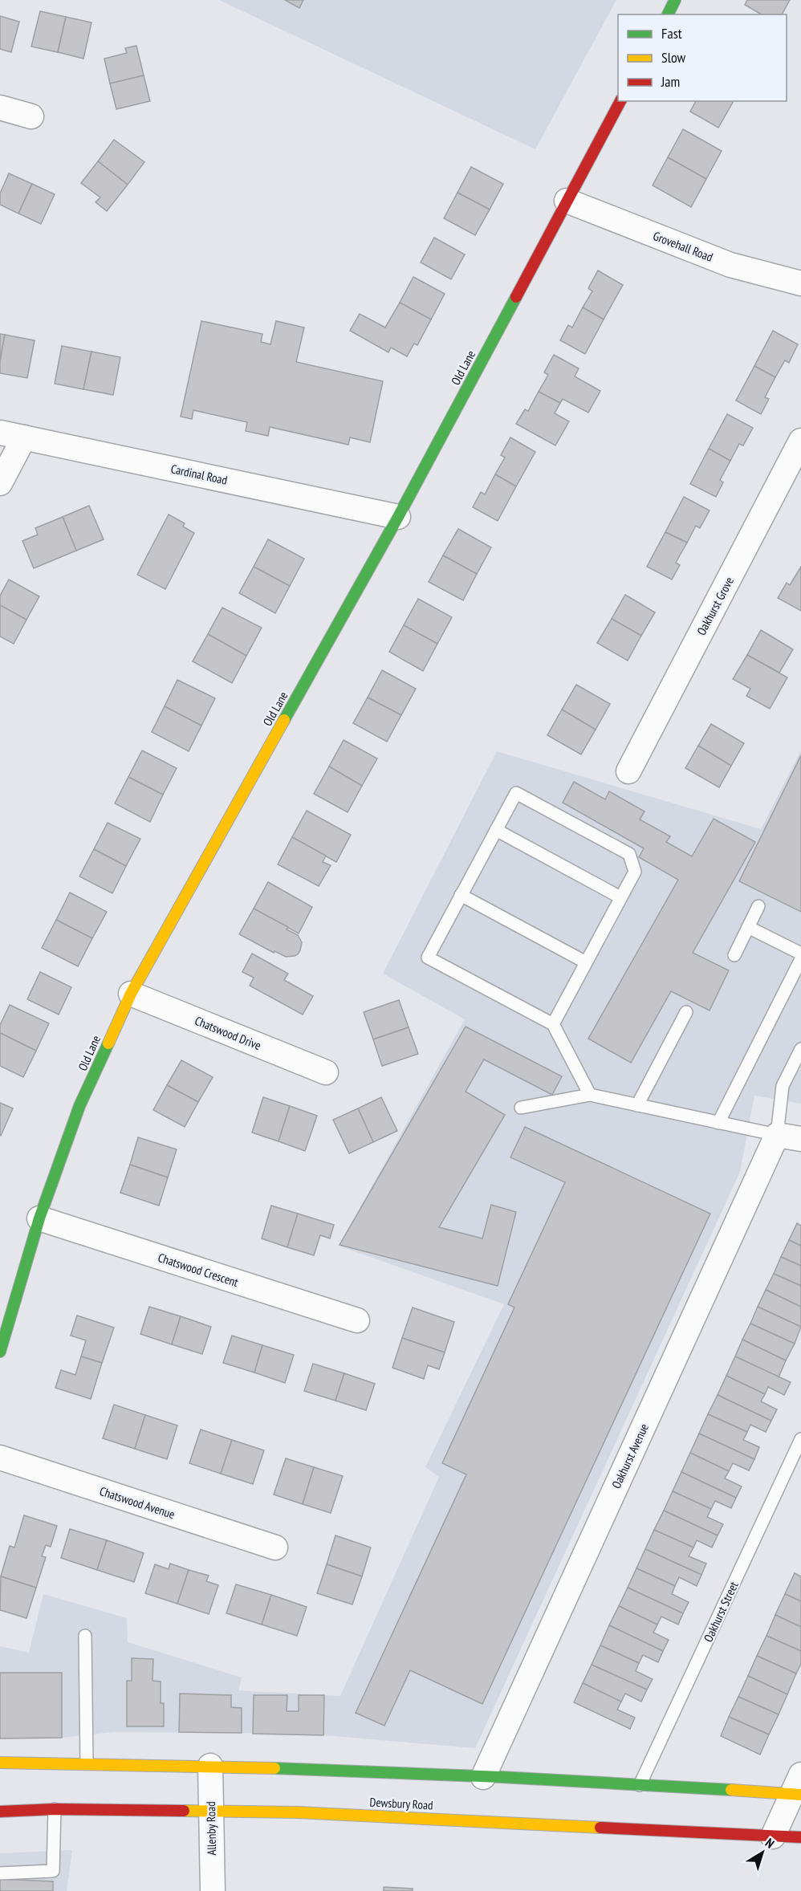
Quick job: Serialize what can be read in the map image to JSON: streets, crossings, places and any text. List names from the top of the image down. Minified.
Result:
{"streets":{"main road":["Old Lane","Dewsbury Road"],"street":["Grovehall Road","Cardinal Road","Oakhurst Grove","Chatswood Drive","Chatswood Crescent","Oakhurst Avenue","Chatswood Avenue","Allenby Road"],"lane":["Oakhurst Street"]},"crossings":[["Grovehall Road","Old Lane"],["Old Lane","Cardinal Road"],["Old Lane","Chatswood Drive"],["Old Lane","Chatswood Crescent"],["Dewsbury Road","Allenby Road"]],"legend":["Fast","Slow","Jam"],"north":"top right"}
